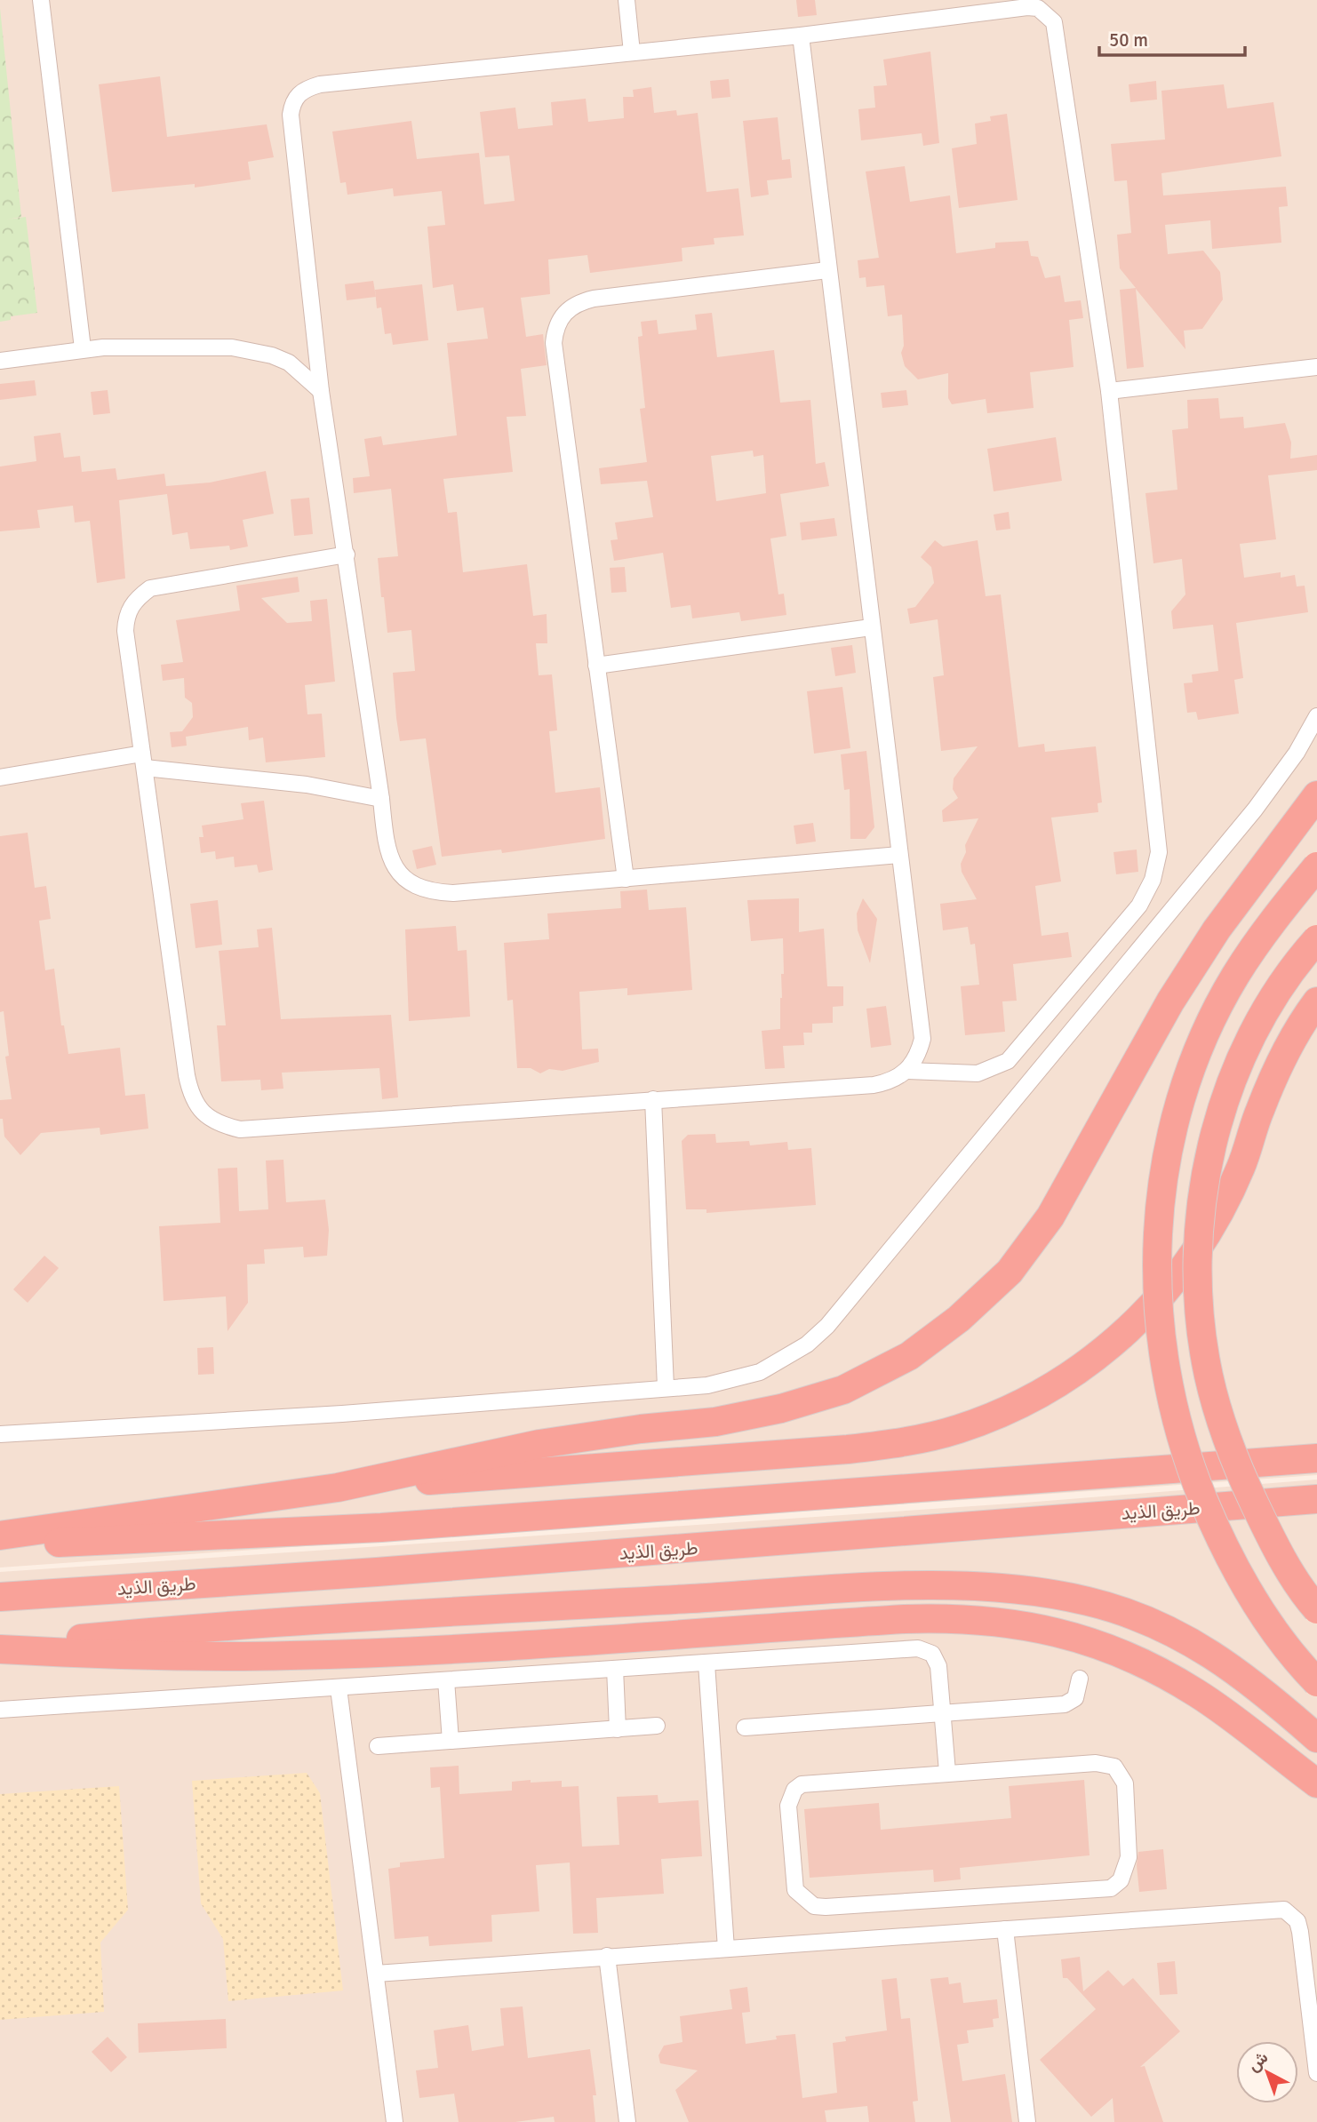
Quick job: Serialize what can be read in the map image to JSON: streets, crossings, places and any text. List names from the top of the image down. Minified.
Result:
{"streets":{"highway":["طريق الذيد"]},"scale_bar":"50 m","north":"top left"}
